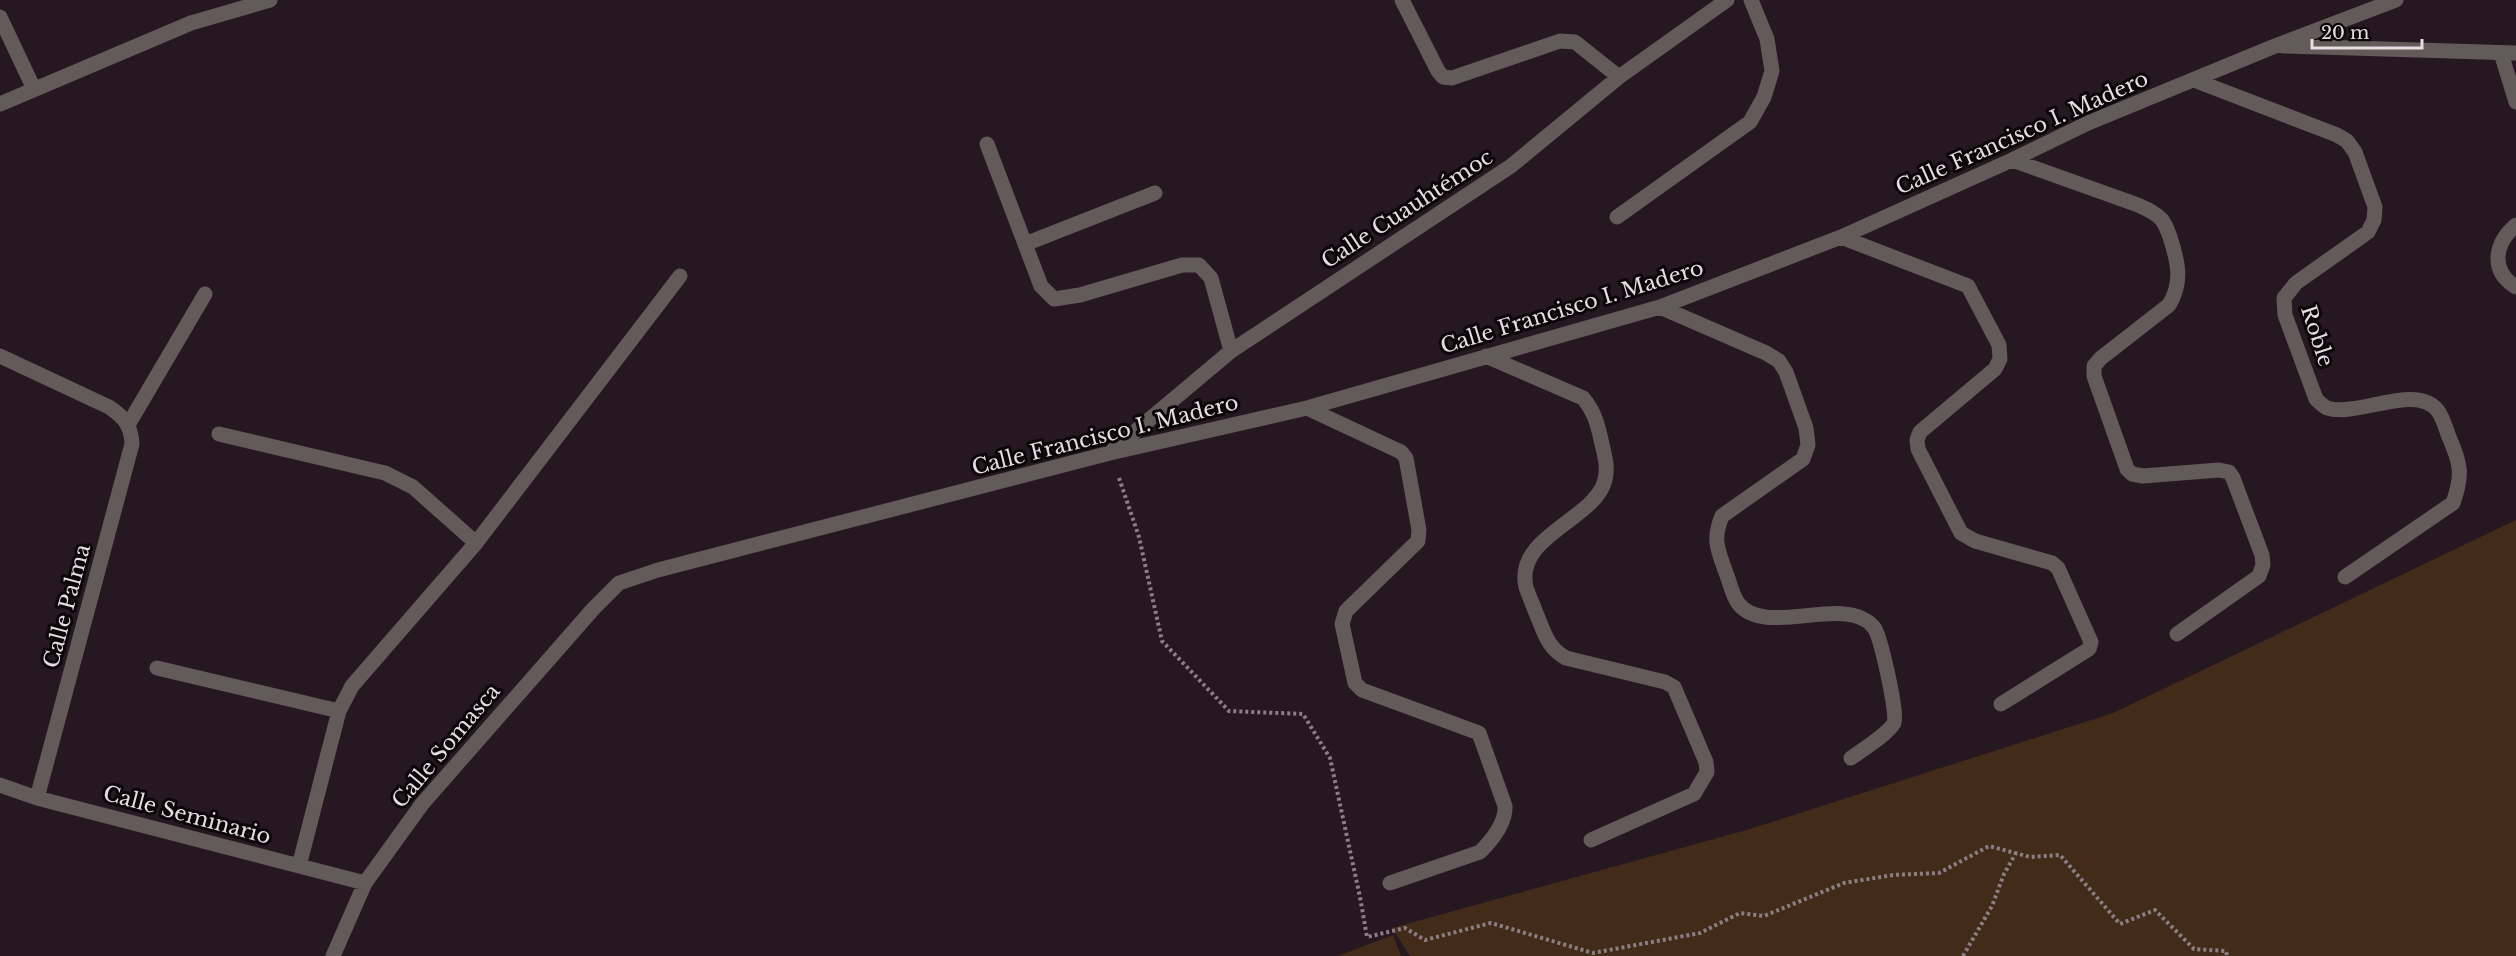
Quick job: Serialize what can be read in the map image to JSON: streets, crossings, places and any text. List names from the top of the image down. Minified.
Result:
{"streets":{"street":["Calle Francisco I. Madero","Calle Cuauhtémoc","Roble","Calle Palma","Calle Somasca","Calle Seminario"]},"crossings":[["Calle Francisco I. Madero","Calle Cuauhtémoc"],["Calle Francisco I. Madero","Roble"],["Calle Francisco I. Madero","Calle Somasca"],["Calle Palma","Calle Seminario"],["Calle Somasca","Calle Seminario"]],"scale_bar":"20 m"}
